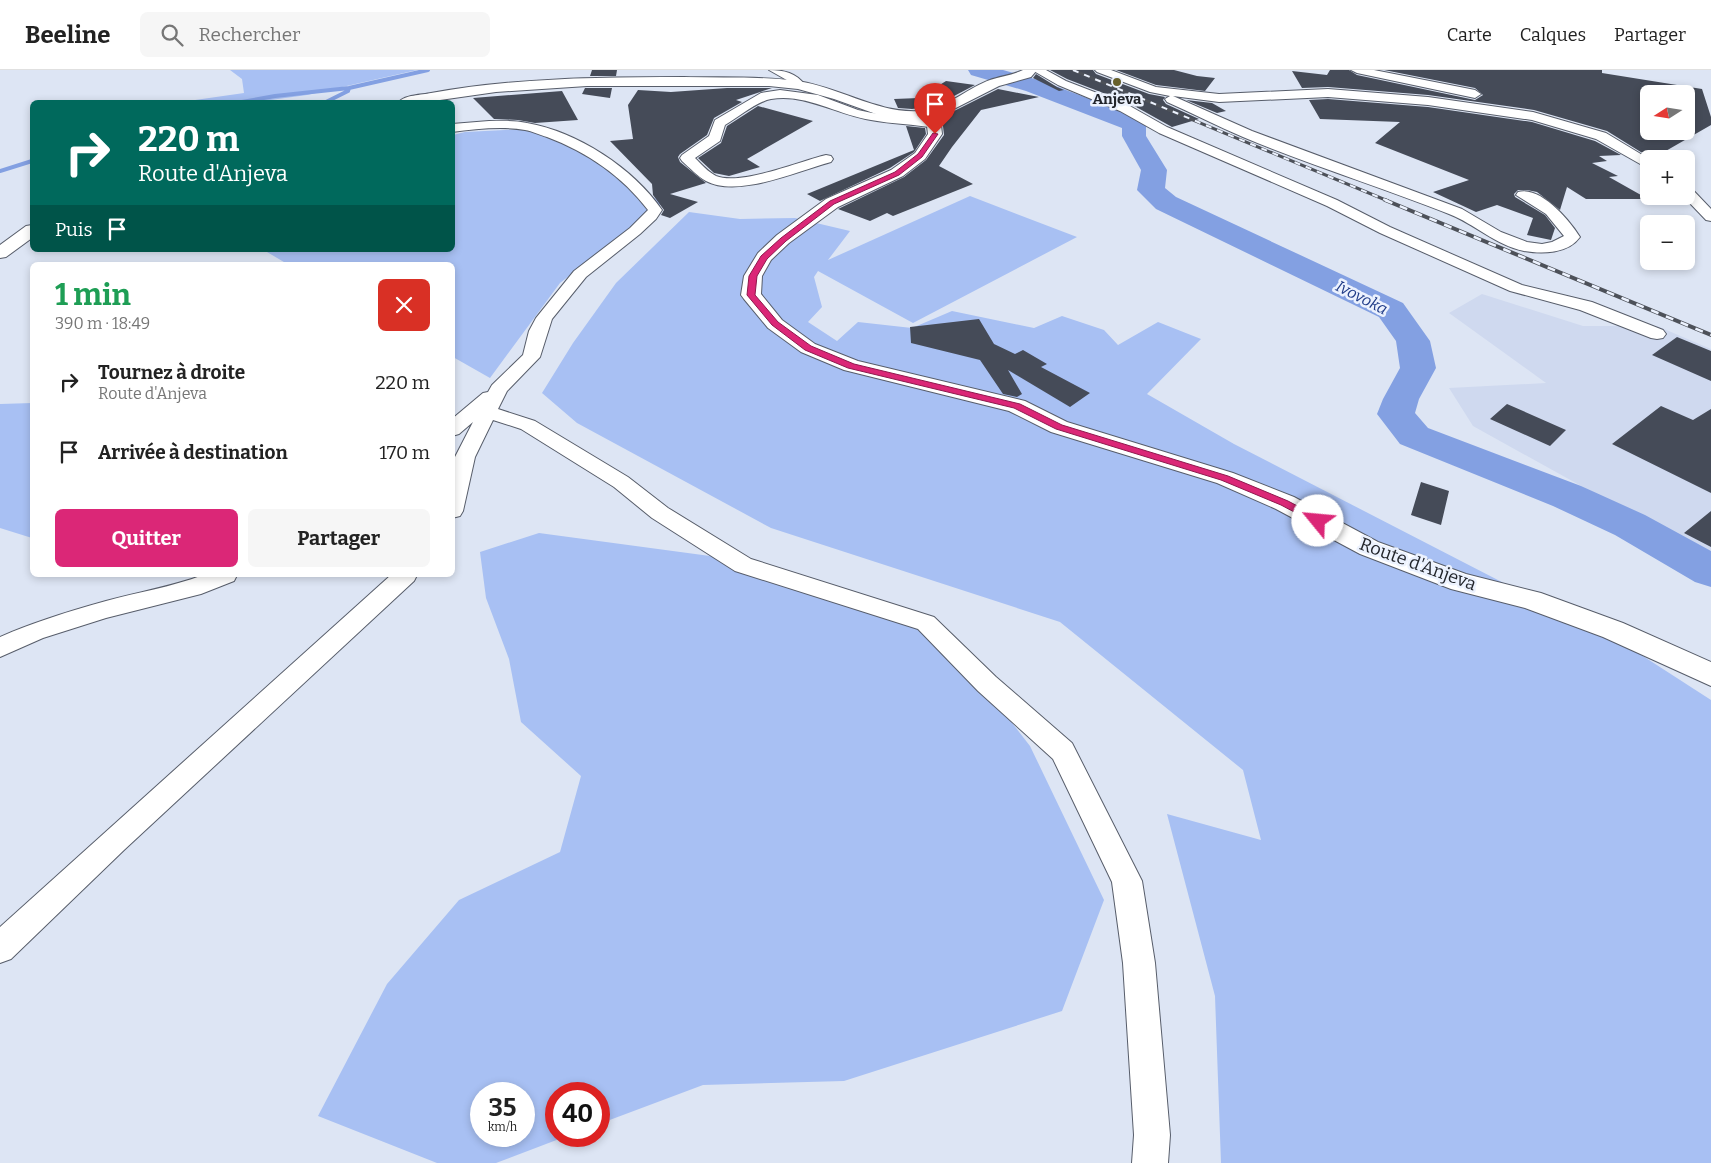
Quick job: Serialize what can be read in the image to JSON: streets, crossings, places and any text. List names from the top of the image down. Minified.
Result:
{"streets":{"street":["Route d'Anjeva"]},"water":["Ivovoka"],"places":["Anjeva"],"north":"left","page":{"header":"Beeline","search":"Rechercher","nav":["Carte","Calques","Partager"],"map_buttons":["+","−"],"turn":["220 m","Route d'Anjeva"],"then":"Puis","heading":["1 min","390 m · 18:49"],"list":[{"name":"Tournez à droite","note":"Route d'Anjeva","value":"220 m"},{"name":"Arrivée à destination","value":"170 m"}],"buttons":["Quitter","Partager"],"speed":"35 km/h","limit":"40"}}
